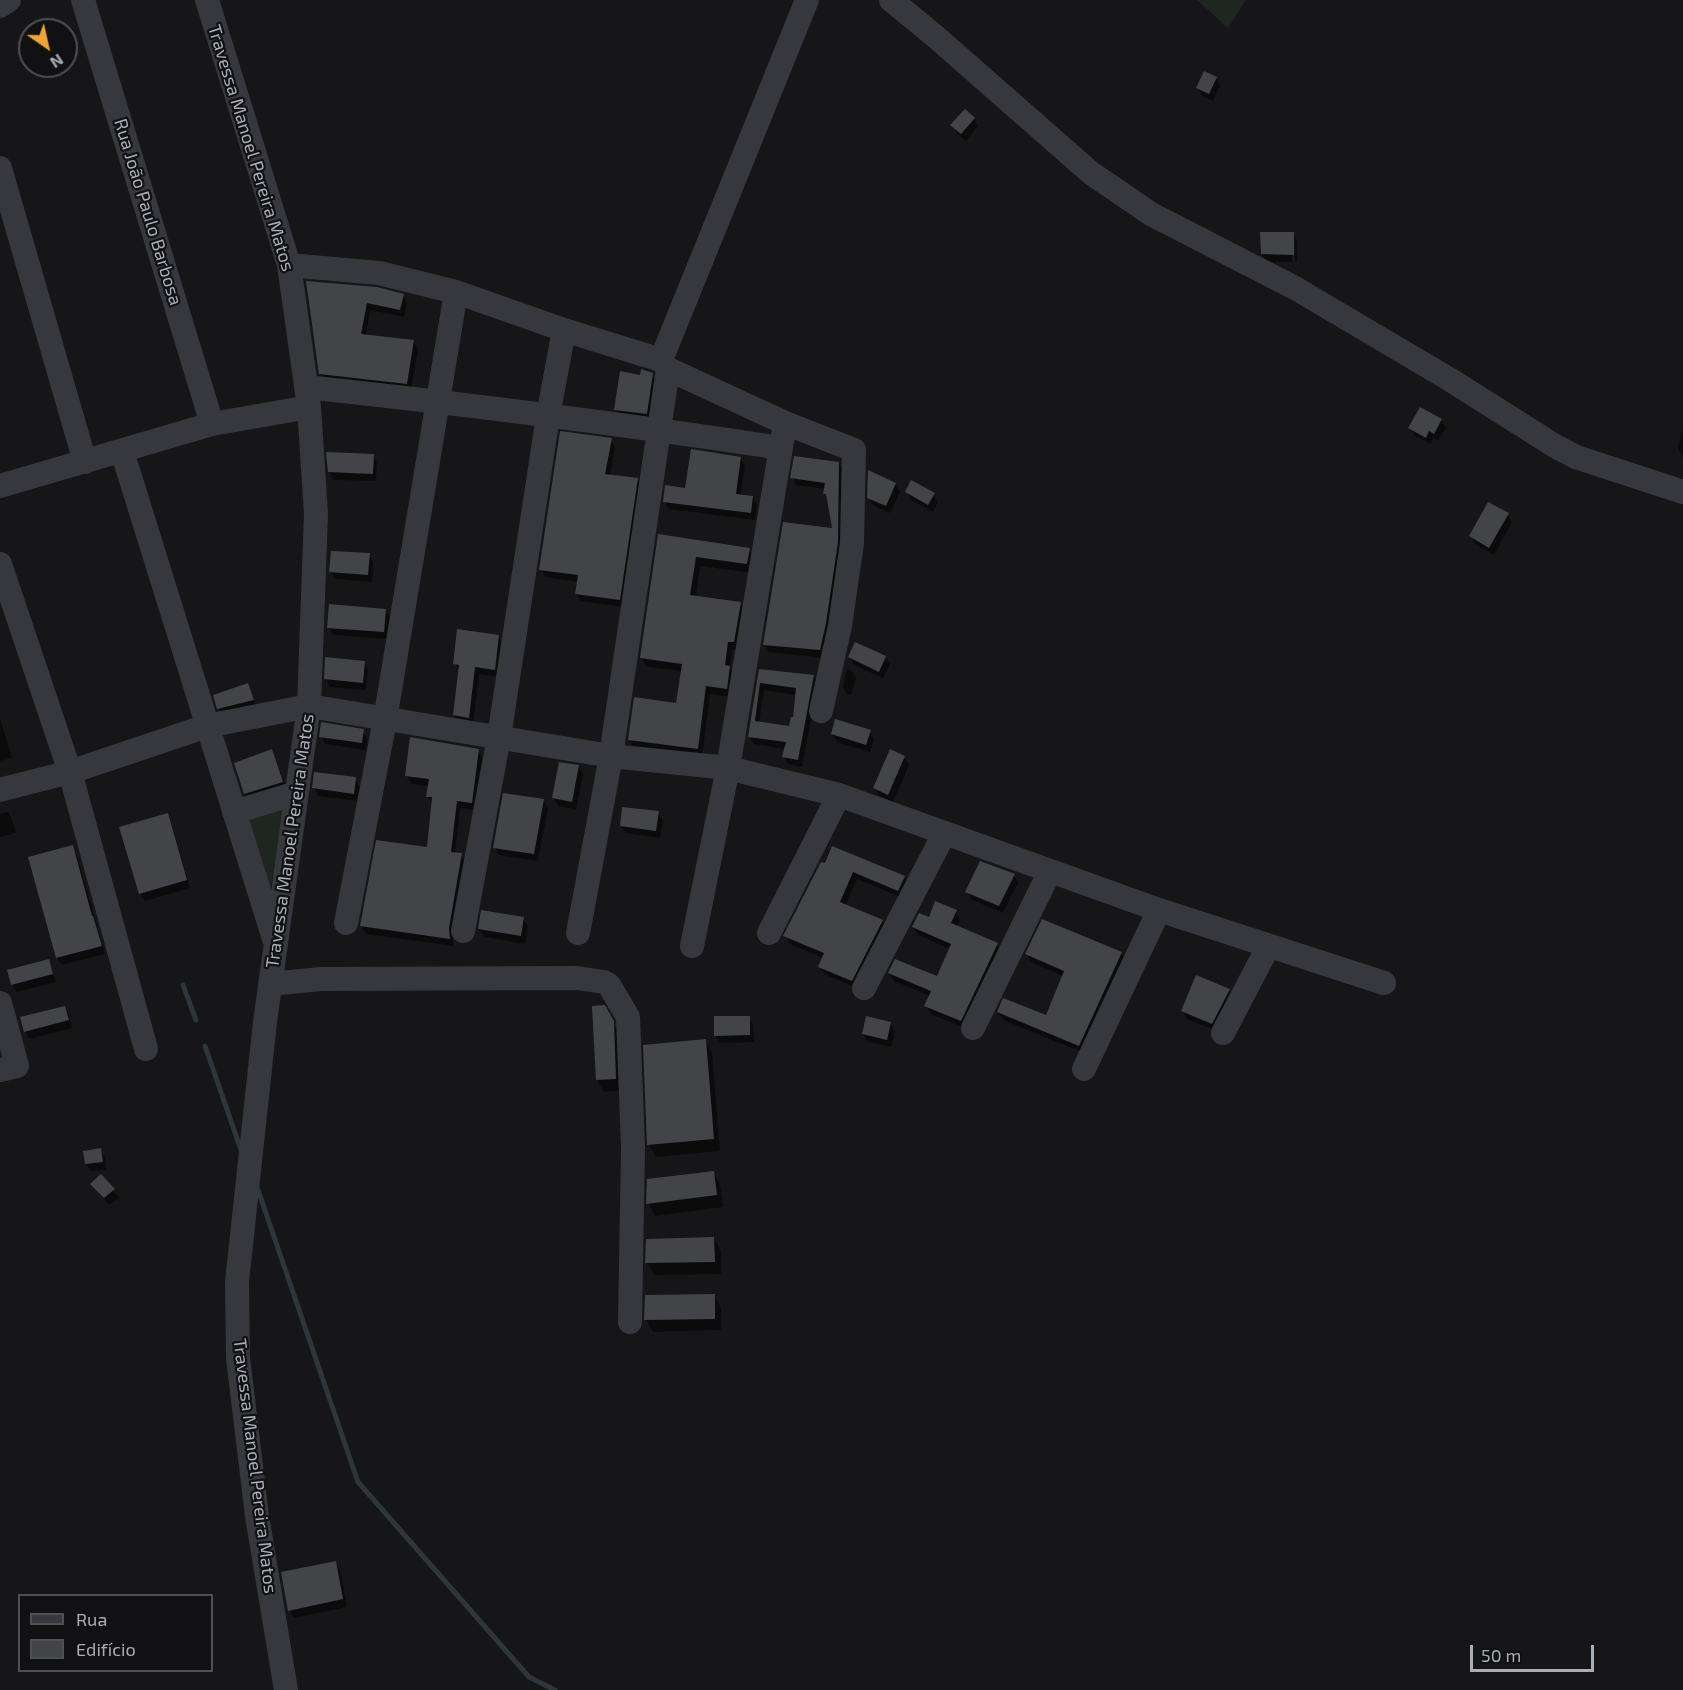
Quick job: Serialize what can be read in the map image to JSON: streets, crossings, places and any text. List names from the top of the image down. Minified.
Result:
{"streets":{"street":["Travessa Manoel Pereira Matos","Rua João Paulo Barbosa"]},"legend":["Rua","Edifício"],"scale_bar":"50 m","north":"bottom right"}
